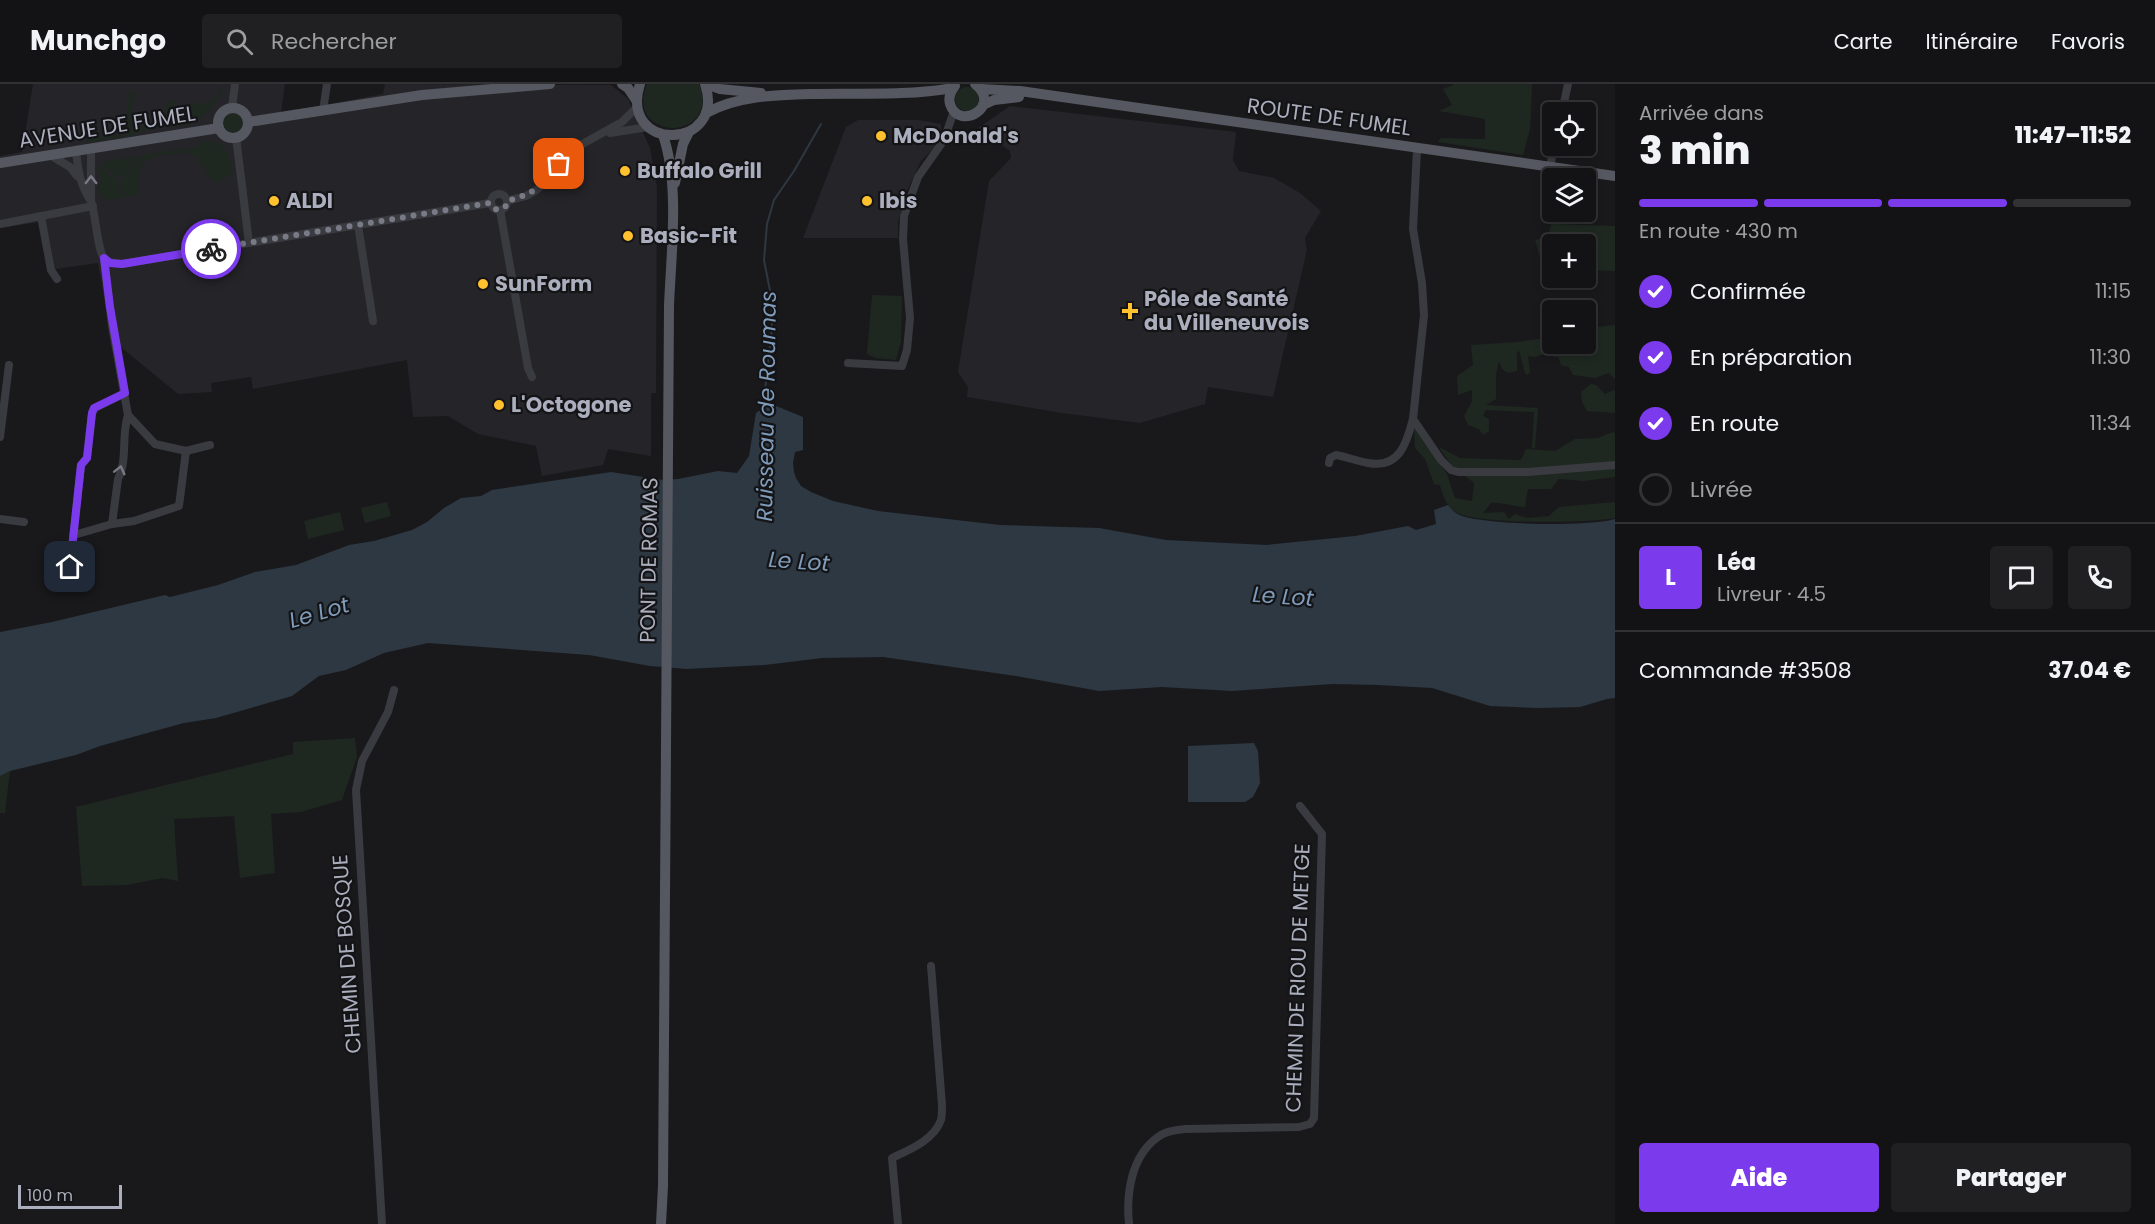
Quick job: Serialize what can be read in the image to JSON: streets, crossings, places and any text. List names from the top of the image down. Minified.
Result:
{"streets":{"main road":["ROUTE DE FUMEL","AVENUE DE FUMEL","PONT DE ROMAS"],"street":["CHEMIN DE BOSQUE","CHEMIN DE RIOU DE METGE"]},"water":["Ruisseau de Roumas","Le Lot"],"places":{"other":["McDonald's","Buffalo Grill","ALDI","Ibis","Basic-Fit","SunForm","L'Octogone"],"health":["Pôle de Santé du Villeneuvois"]},"scale_bar":"100 m","page":{"header":"Munchgo","search":"Rechercher","nav":["Carte","Itinéraire","Favoris"],"heading":["3 min","Arrivée dans","11:47–11:52"],"panel":["Léa","Livreur · 4.5","Commande #3508","37.04 €"],"map_buttons":["+","−"],"bar":"En route · 430 m","list":[["Confirmée","11:15"],["En préparation","11:30"],["En route","11:34"],"Livrée"],"round":"L","buttons":["Aide","Partager"],"scale":"100 m"}}
